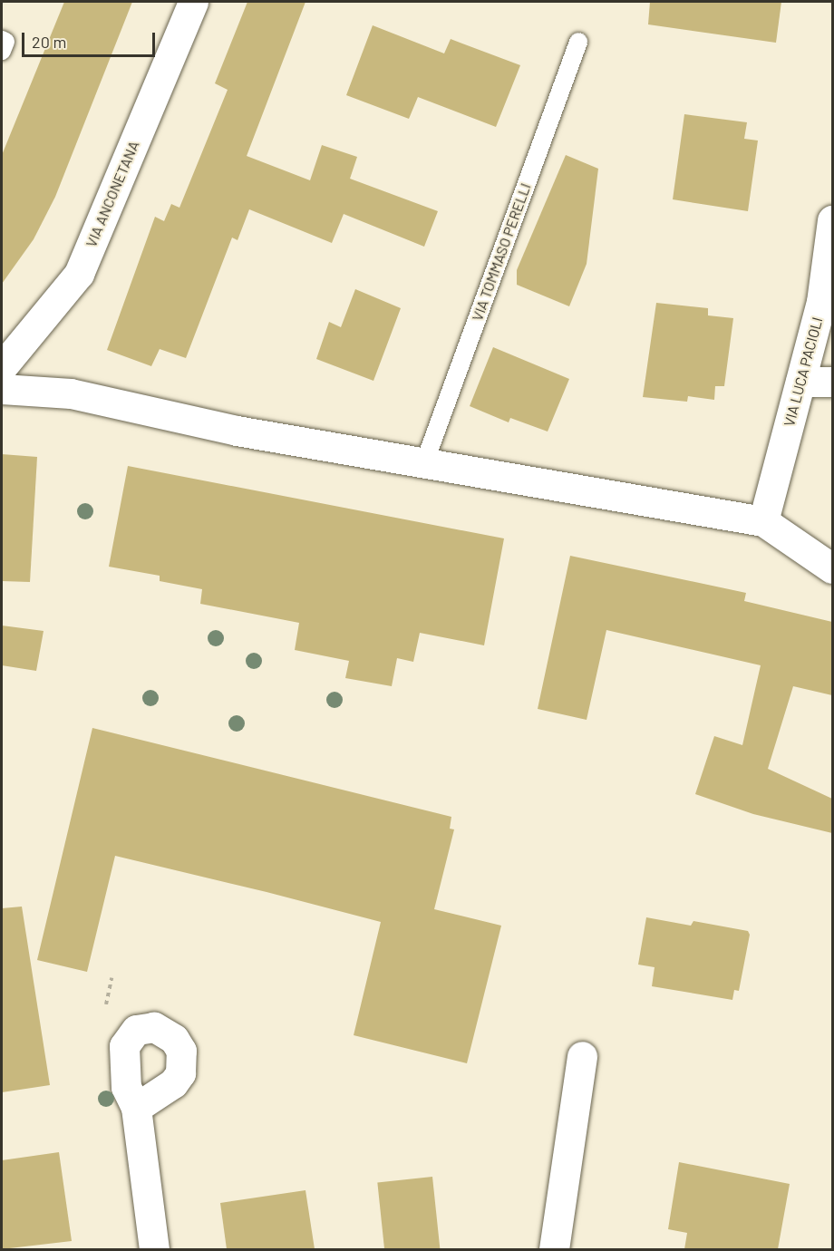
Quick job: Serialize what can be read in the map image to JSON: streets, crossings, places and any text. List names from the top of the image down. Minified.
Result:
{"streets":{"street":["VIA ANCONETANA","VIA LUCA PACIOLI"],"lane":["VIA TOMMASO PERELLI"]},"scale_bar":"20 m"}
